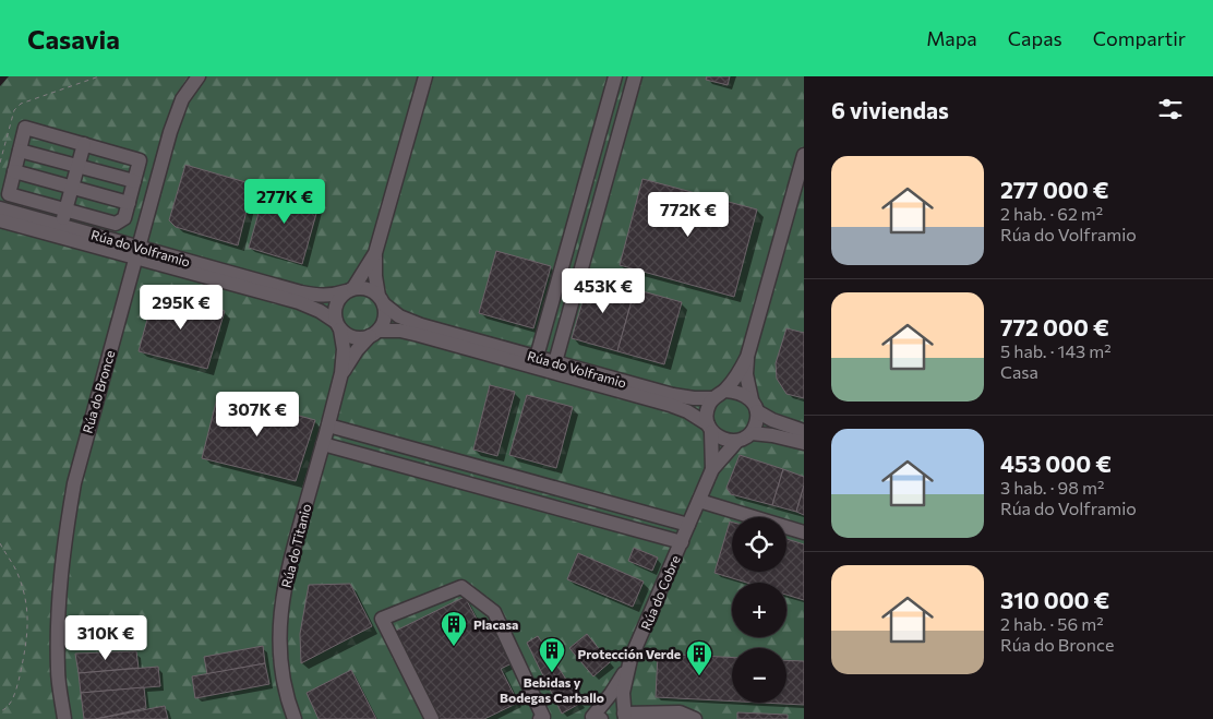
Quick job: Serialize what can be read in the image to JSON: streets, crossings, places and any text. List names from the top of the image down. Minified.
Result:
{"streets":{"street":["Rúa do Volframio","Rúa do Bronce","Rúa do Titanio","Rúa do Cobre"]},"crossings":[["Rúa do Volframio","Rúa do Bronce"]],"places":{"building":["Placasa","Bebidas y Bodegas Carballo","Protección Verde"]},"page":{"header":"Casavia","nav":["Mapa","Capas","Compartir"],"heading":"6 viviendas","list":[{"name":"277 000 €","note":"2 hab. · 62 m² · Rúa do Volframio"},{"name":"772 000 €","note":"5 hab. · 143 m² · Casa"},{"name":"453 000 €","note":"3 hab. · 98 m² · Rúa do Volframio"},{"name":"310 000 €","note":"2 hab. · 56 m² · Rúa do Bronce"}],"price":["277K €","772K €","453K €","295K €","307K €","310K €"],"map_buttons":["+","−"]}}
